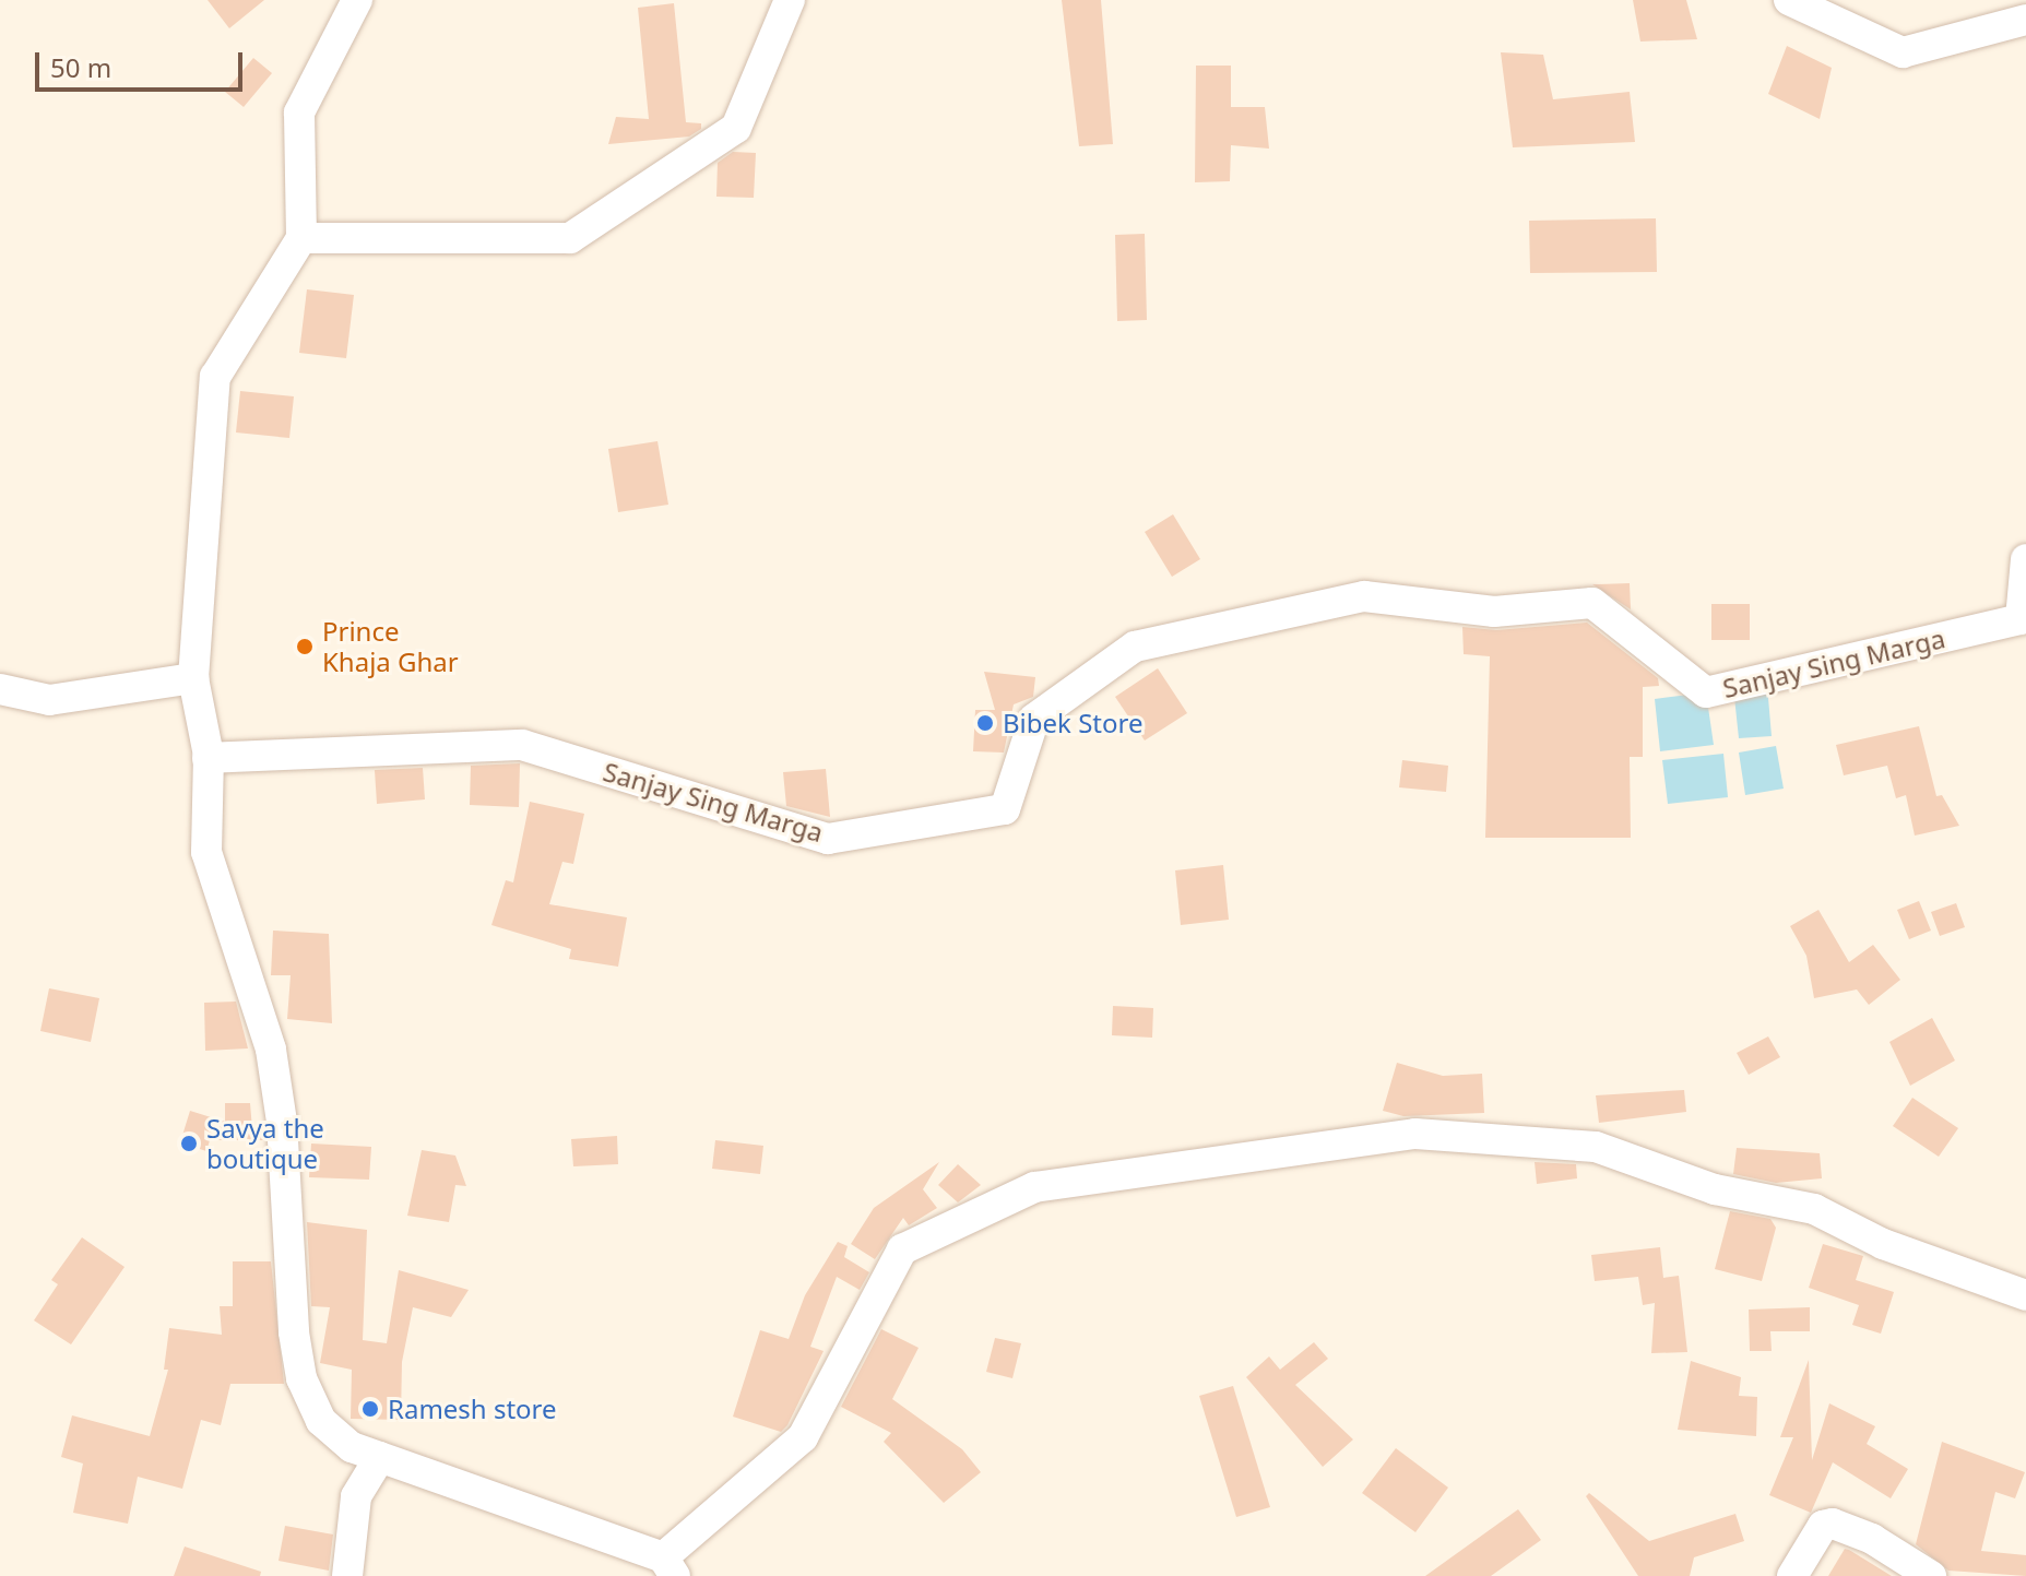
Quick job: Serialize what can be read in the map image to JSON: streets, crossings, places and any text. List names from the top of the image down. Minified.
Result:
{"streets":{"street":["Sanjay Sing Marga"]},"places":["Prince Khaja Ghar","Bibek Store","Savya the boutique","Ramesh store"],"scale_bar":"50 m"}
